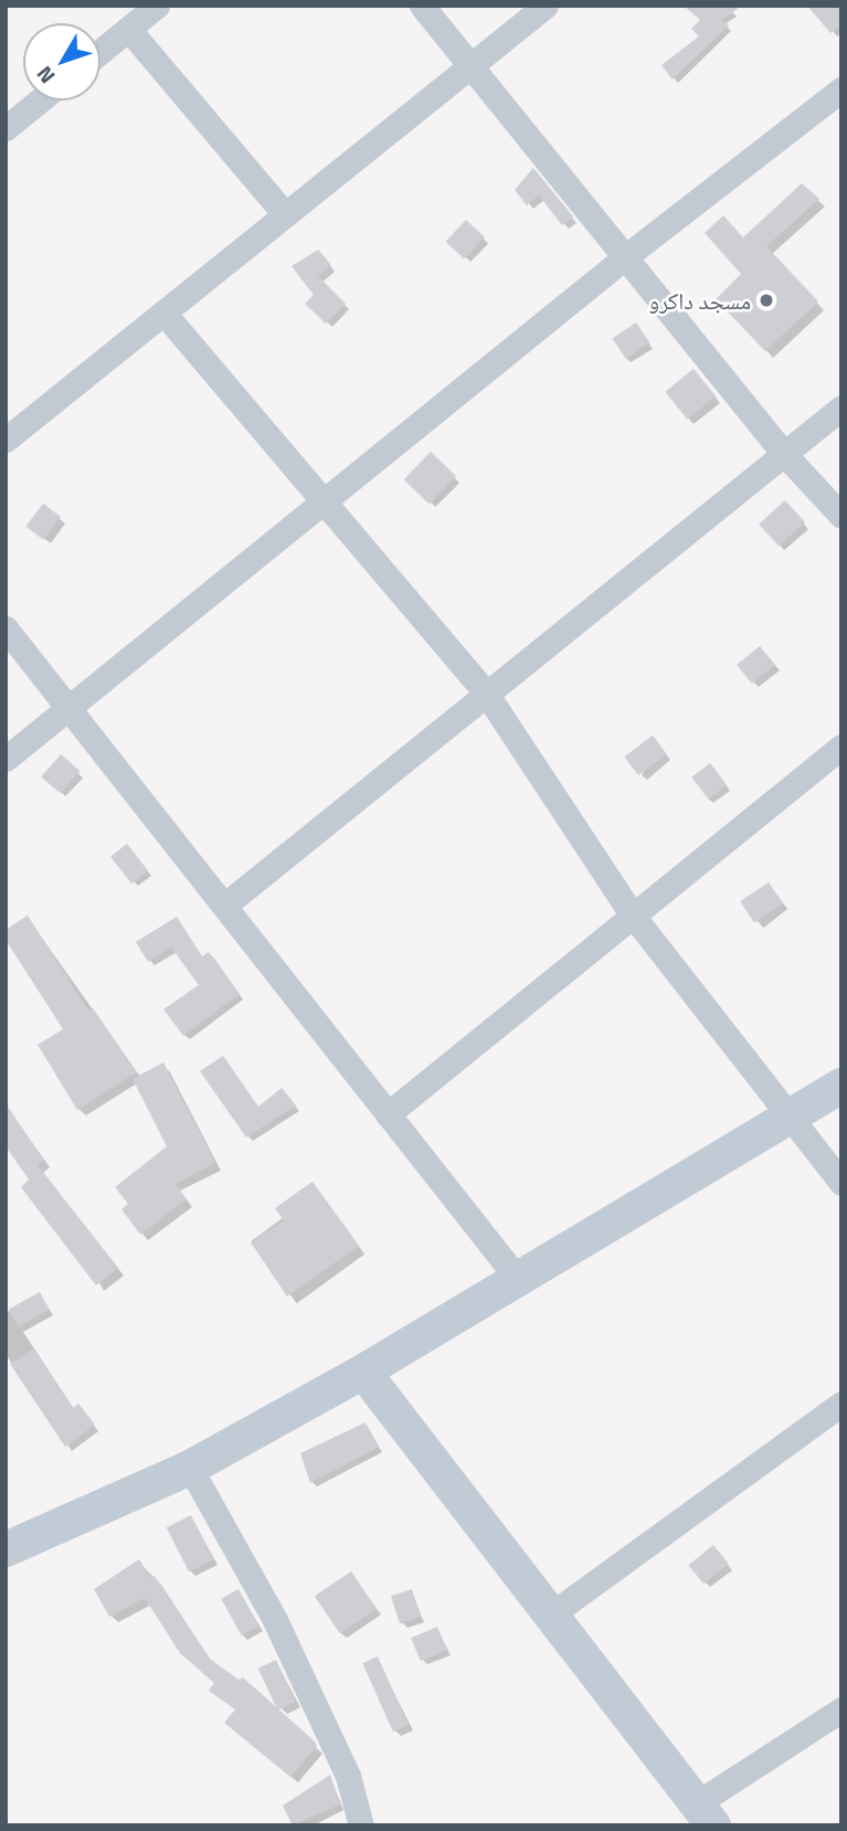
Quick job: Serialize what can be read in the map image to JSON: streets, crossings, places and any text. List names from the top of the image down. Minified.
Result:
{"places":["مسجد داكرو"],"north":"bottom left"}
